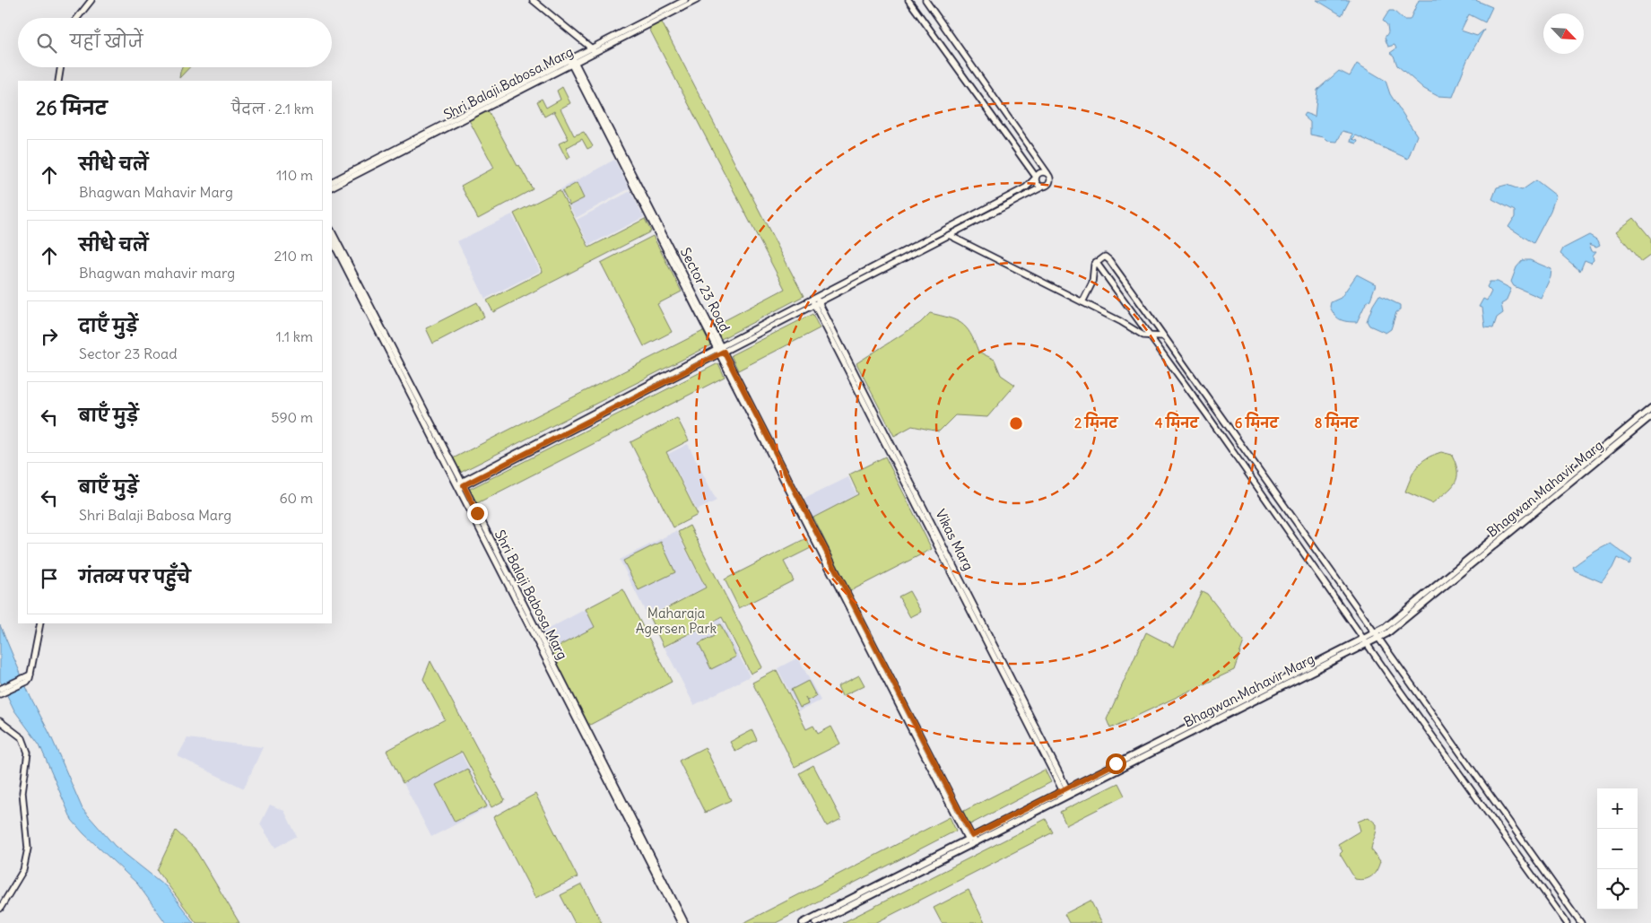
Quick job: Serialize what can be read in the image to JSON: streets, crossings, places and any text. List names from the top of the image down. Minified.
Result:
{"streets":{"main road":["Bhagwan Mahavir Marg"],"street":["Shri Balaji Babosa Marg","Sector 23 Road","Vikas Marg"]},"crossings":[["Shri Balaji Babosa Marg","Sector 23 Road"],["Sector 23 Road","Bhagwan Mahavir Marg"],["Bhagwan Mahavir Marg","Vikas Marg"]],"parks":["Maharaja Agersen Park"],"north":"bottom right","page":{"search":"यहाँ खोजें","heading":["26 मिनट","पैदल · 2.1 km"],"list":[["सीधे चलें","Bhagwan Mahavir Marg","110 m"],["सीधे चलें","Bhagwan mahavir marg","210 m"],["दाएँ मुड़ें","Sector 23 Road","1.1 km"],["बाएँ मुड़ें","590 m"],["बाएँ मुड़ें","Shri Balaji Babosa Marg","60 m"],"गंतव्य पर पहुँचे"],"map_buttons":["+","−"]},"rings":["2 मिनट","4 मिनट","6 मिनट","8 मिनट"]}
